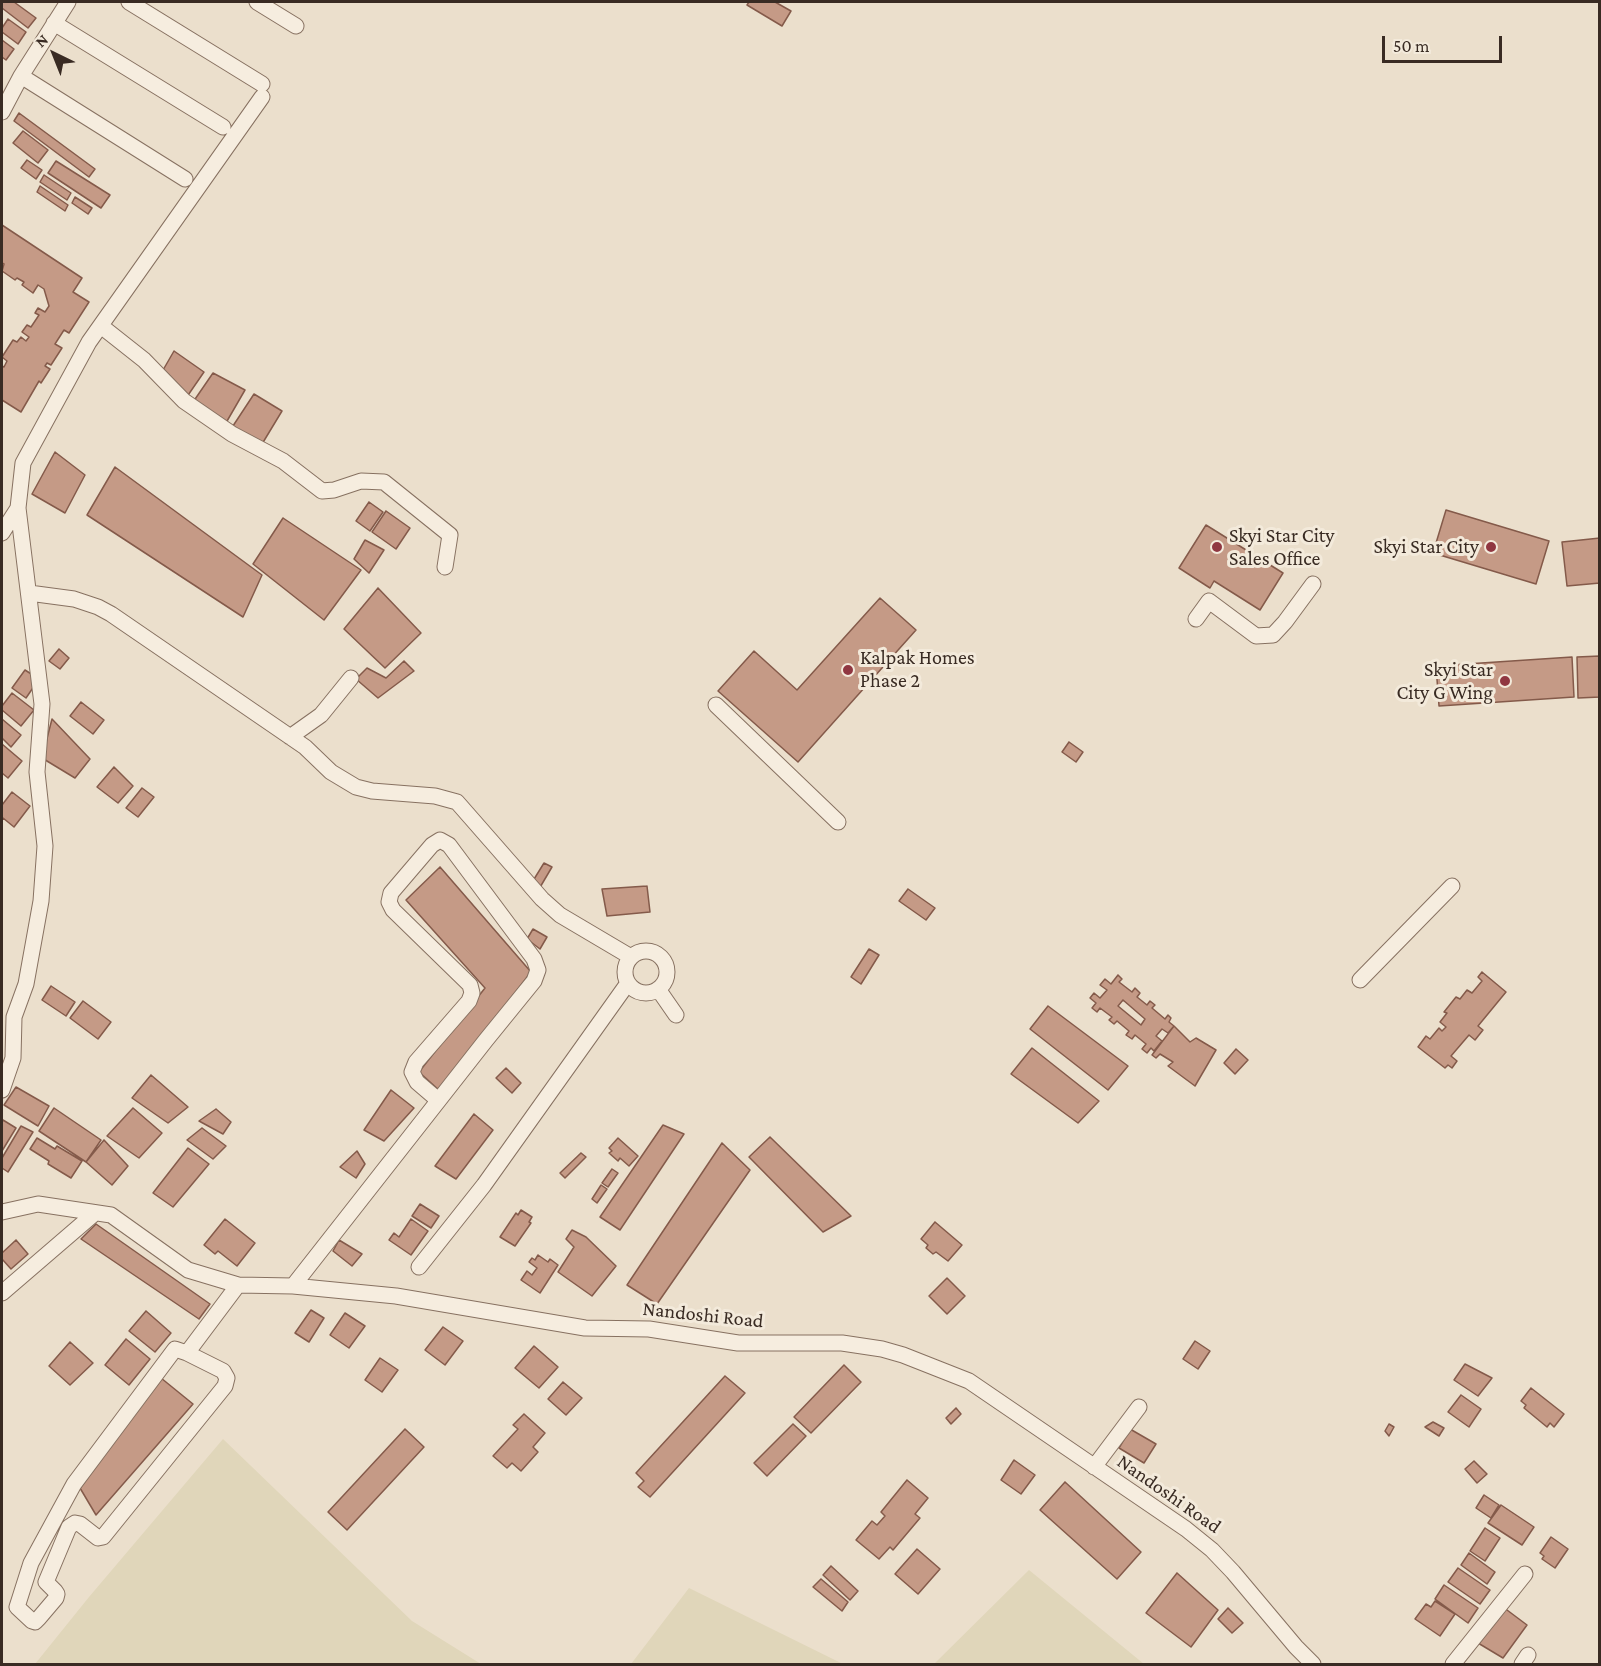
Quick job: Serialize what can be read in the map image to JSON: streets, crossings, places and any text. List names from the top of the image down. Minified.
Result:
{"streets":{"street":["Nandoshi Road"]},"places":["Skyi Star City Sales Office","Skyi Star City","Kalpak Homes Phase 2","Skyi Star City G Wing"],"scale_bar":"50 m","north":"top left"}
